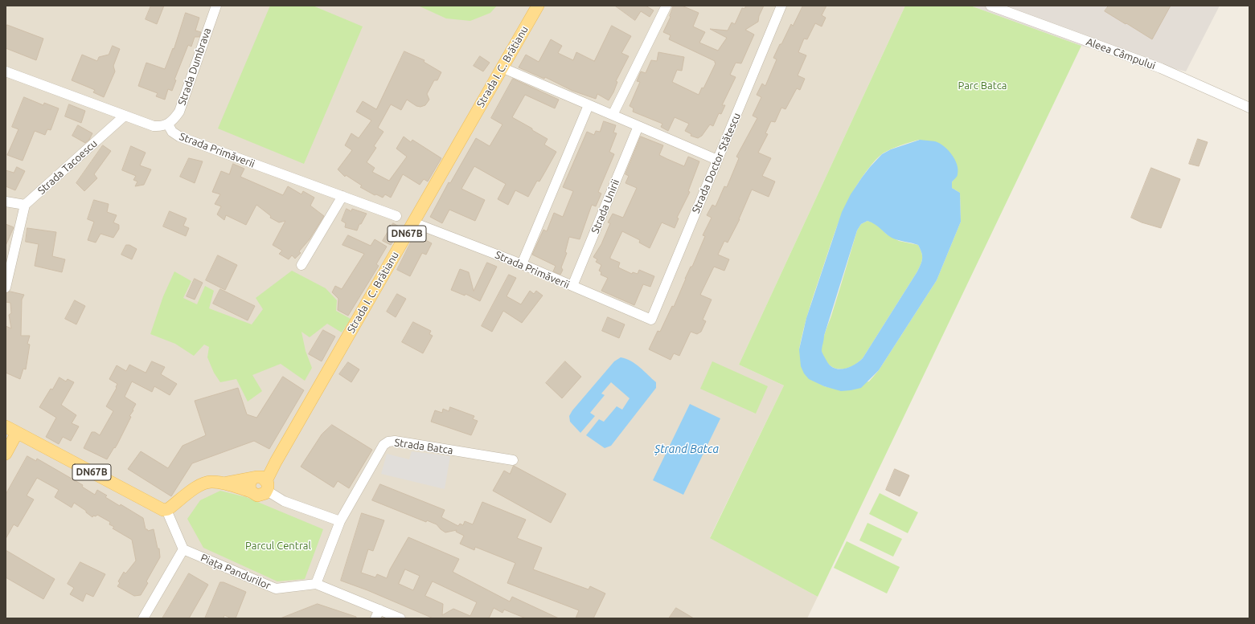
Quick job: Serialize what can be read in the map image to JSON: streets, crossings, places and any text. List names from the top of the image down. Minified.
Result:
{"streets":{"main road":["Strada I. C. Brătianu","DN67B"],"street":["Aleea Câmpului","Strada Dumbrava","Strada Primăverii","Strada Doctor Stătescu","Strada Tacoescu","Strada Unirii","Strada Batca","Piața Pandurilor"]},"crossings":[["Strada Dumbrava","Strada Primăverii"],["Strada I. C. Brătianu","Strada Primăverii"],["Strada Primăverii","Strada Doctor Stătescu"],["Strada Primăverii","Strada Tacoescu"],["Strada Primăverii","Strada Unirii"]],"water":["Ștrand Batca"],"parks":["Parc Batca","Parcul Central"]}
